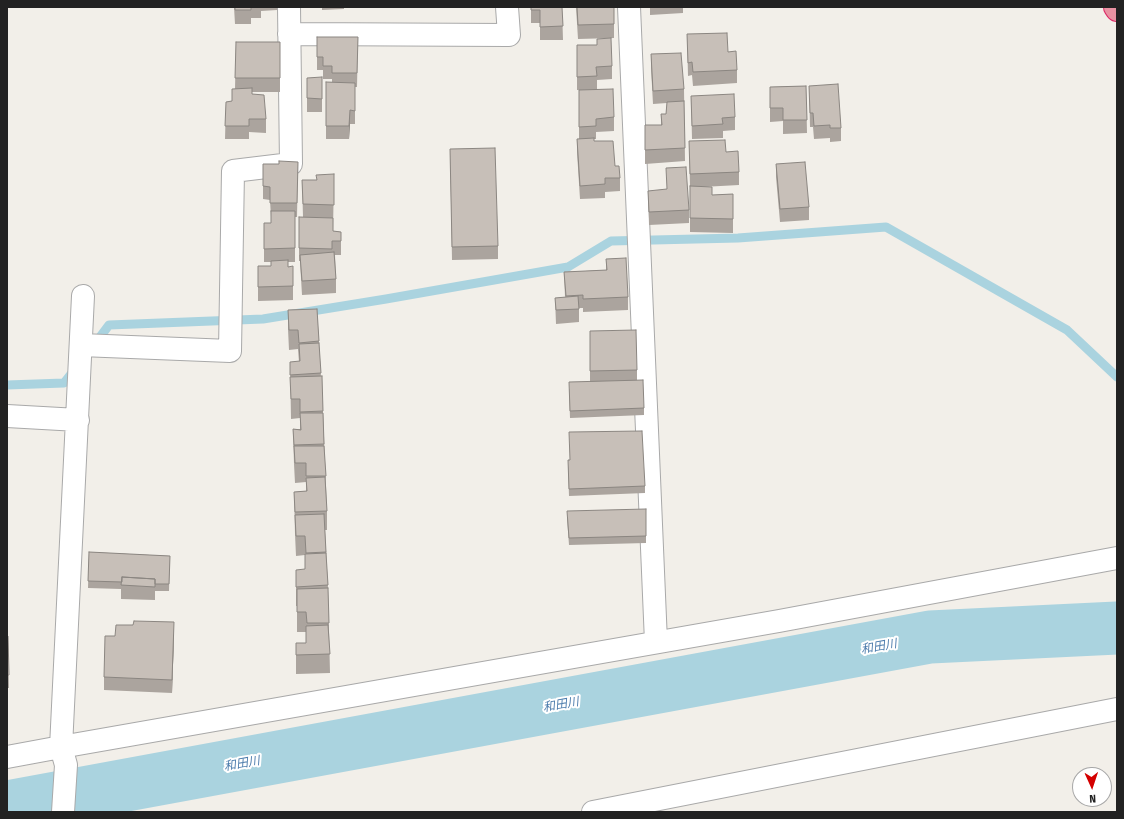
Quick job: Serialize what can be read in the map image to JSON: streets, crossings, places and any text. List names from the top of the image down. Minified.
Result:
{"water":["和田川"],"north":"bottom"}
